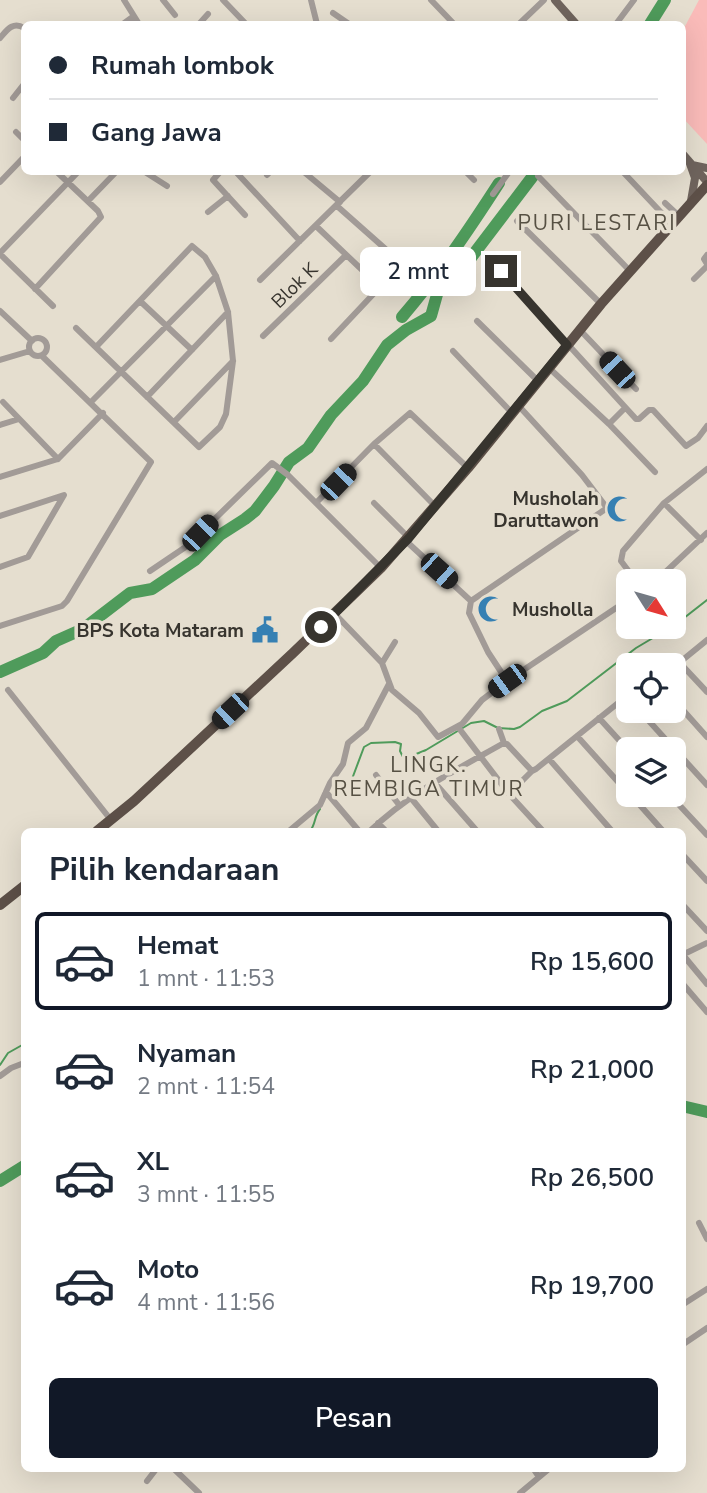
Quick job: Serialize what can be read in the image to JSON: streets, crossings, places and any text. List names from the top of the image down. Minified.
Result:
{"streets":{"street":["Blok K"]},"districts":["PURI LESTARI","LINGK. REMBIGA TIMUR"],"places":{"mosque":["Musholah Daruttawon","Musholla"],"public building":["BPS Kota Mataram"]},"north":"bottom right","page":{"banner":["Rumah lombok","Gang Jawa"],"bubble":"2 mnt","heading":"Pilih kendaraan","list":[{"name":"Hemat","note":"1 mnt · 11:53","value":"Rp 15,600"},{"name":"Nyaman","note":"2 mnt · 11:54","value":"Rp 21,000"},{"name":"XL","note":"3 mnt · 11:55","value":"Rp 26,500"},{"name":"Moto","note":"4 mnt · 11:56","value":"Rp 19,700"}],"buttons":"Pesan"}}
